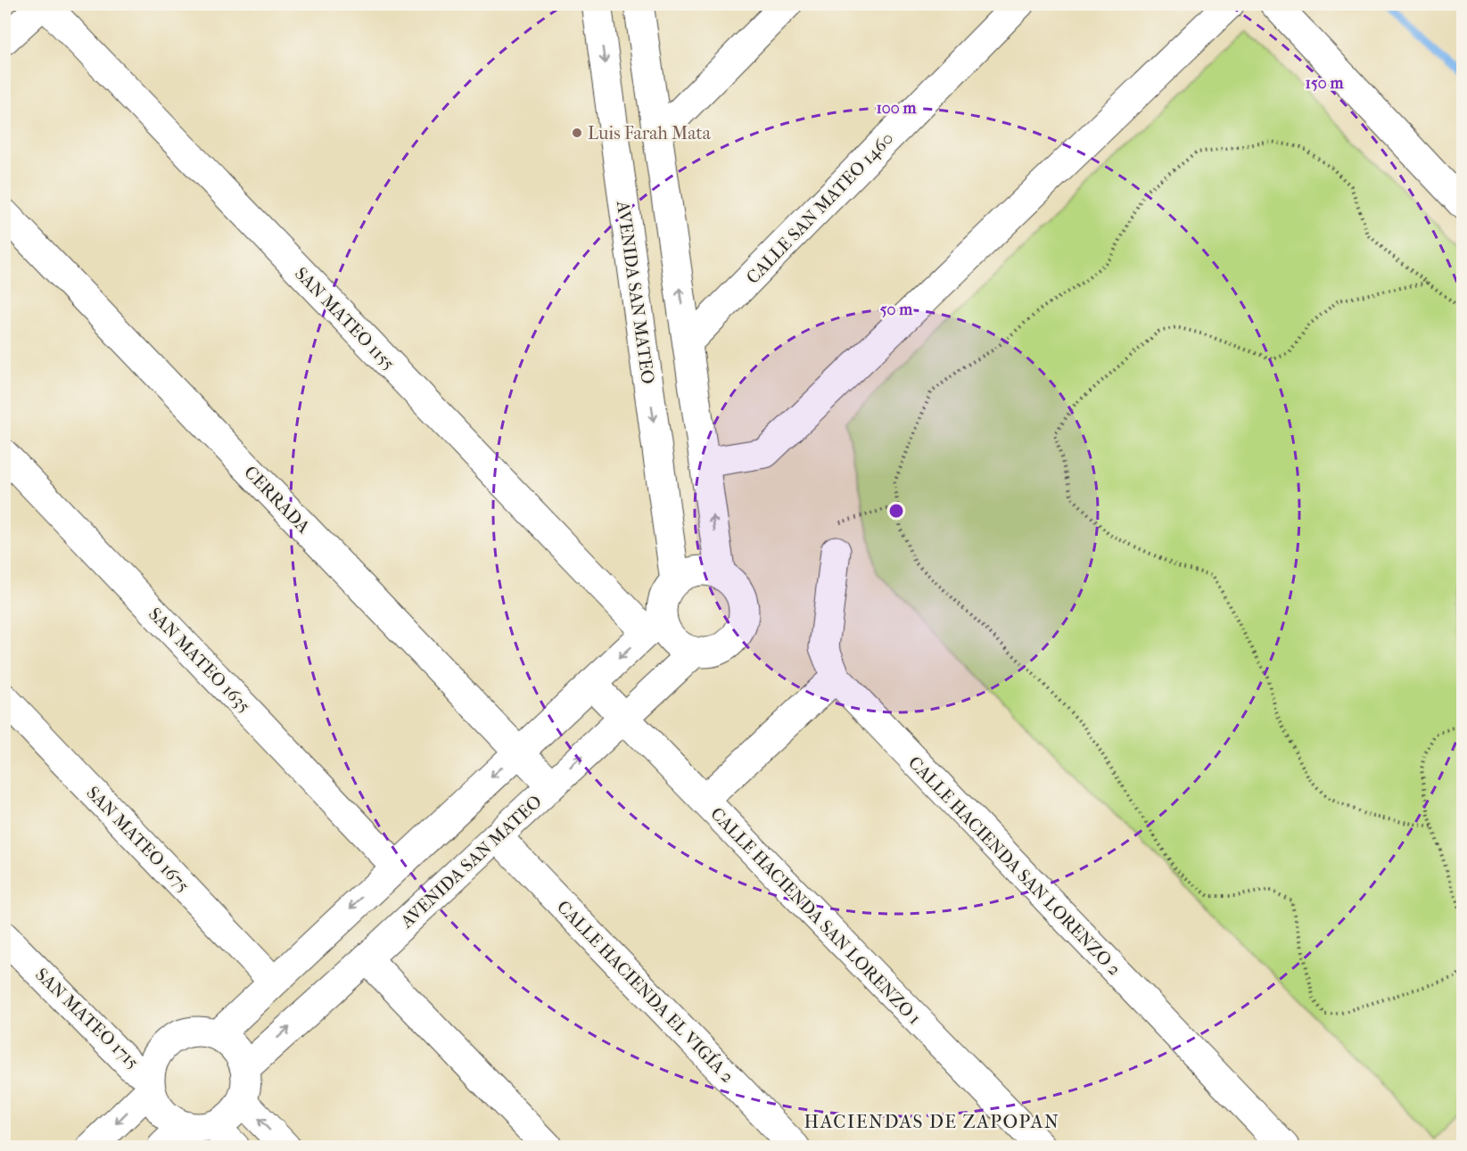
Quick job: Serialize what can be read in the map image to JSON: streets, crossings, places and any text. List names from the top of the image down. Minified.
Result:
{"streets":{"street":["CALLE SAN MATEO 1460","AVENIDA SAN MATEO","SAN MATEO 1155","CERRADA","SAN MATEO 1635","SAN MATEO 1675","CALLE HACIENDA SAN LORENZO 2","CALLE HACIENDA SAN LORENZO 1","CALLE HACIENDA EL VIGÍA 2","SAN MATEO 1715"]},"crossings":[["AVENIDA SAN MATEO","SAN MATEO 1155"],["AVENIDA SAN MATEO","CERRADA"],["AVENIDA SAN MATEO","SAN MATEO 1635"],["AVENIDA SAN MATEO","CALLE HACIENDA SAN LORENZO 1"],["AVENIDA SAN MATEO","CALLE HACIENDA EL VIGÍA 2"],["AVENIDA SAN MATEO","SAN MATEO 1715"]],"districts":["HACIENDAS DE ZAPOPAN"],"places":["Luis Farah Mata"],"rings":["150 m","100 m","50 m"]}
